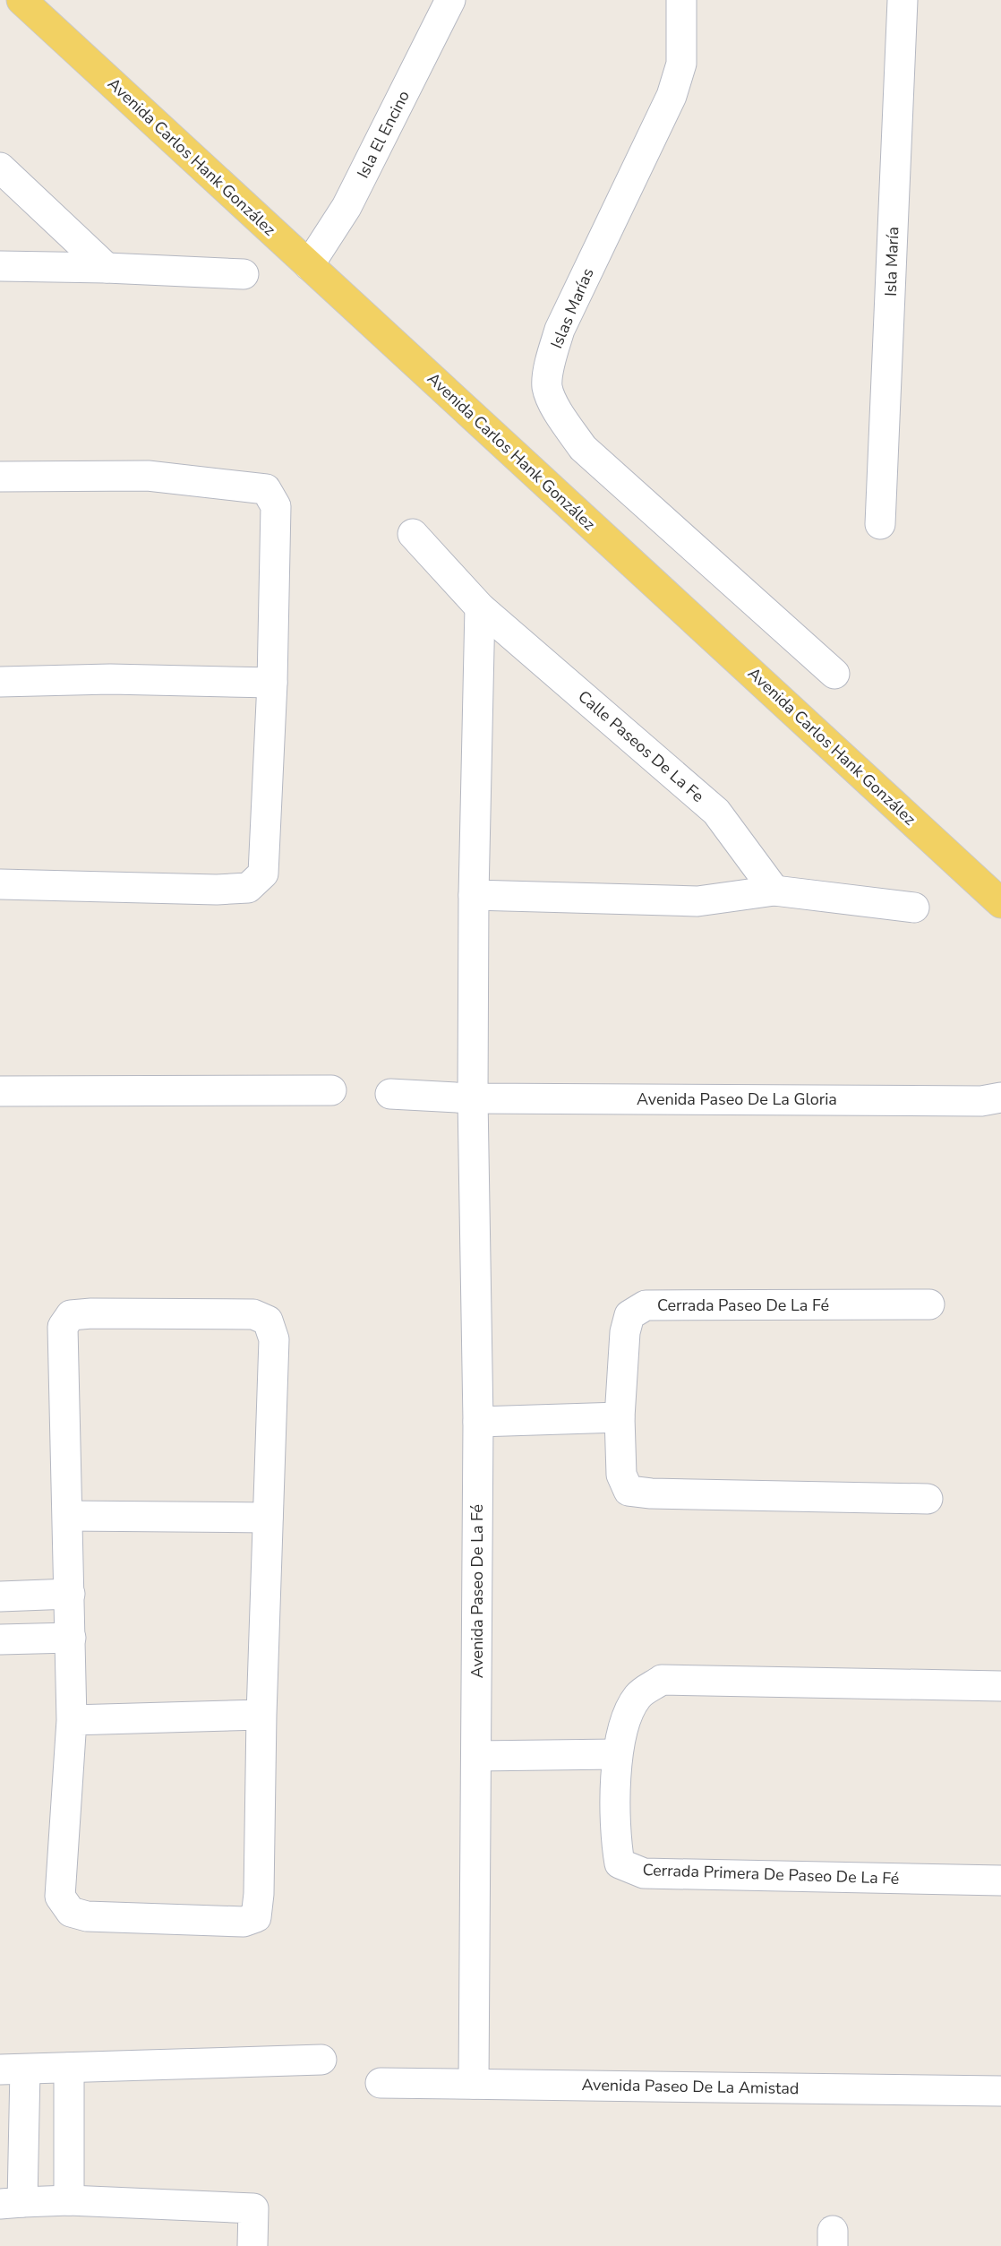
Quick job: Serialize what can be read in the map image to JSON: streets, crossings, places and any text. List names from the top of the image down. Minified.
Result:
{"streets":{"main road":["Avenida Carlos Hank González"],"street":["Isla El Encino","Isla María","Islas Marías","Calle Paseos De La Fe","Avenida Paseo De La Gloria","Cerrada Paseo De La Fé","Avenida Paseo De La Fé","Cerrada Primera De Paseo De La Fé","Avenida Paseo De La Amistad"]},"crossings":[["Isla El Encino","Avenida Carlos Hank González"],["Avenida Paseo De La Gloria","Avenida Paseo De La Fé"],["Avenida Paseo De La Fé","Avenida Paseo De La Amistad"]]}
